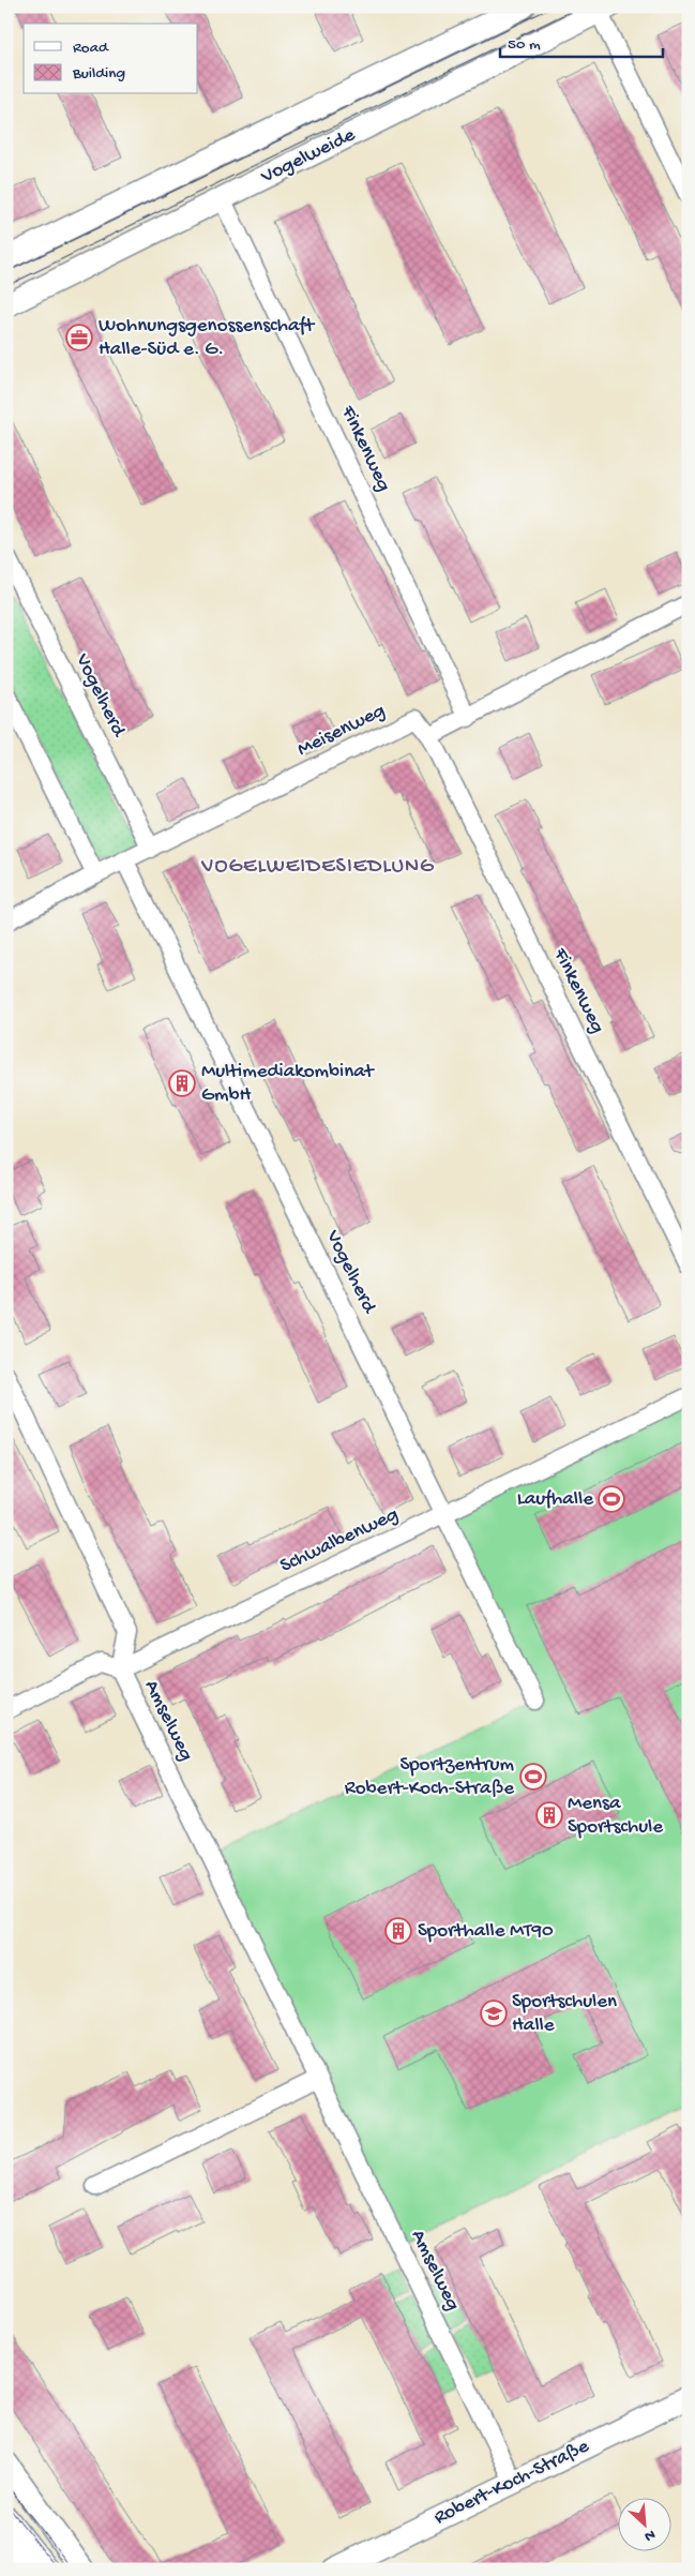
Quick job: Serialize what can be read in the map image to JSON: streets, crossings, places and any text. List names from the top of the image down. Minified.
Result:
{"streets":{"street":["Vogelweide","Finkenweg","Vogelherd","Meisenweg","Schwalbenweg","Amselweg","Robert-Koch-Straße"]},"crossings":[["Vogelweide","Finkenweg"],["Finkenweg","Meisenweg"],["Vogelherd","Meisenweg"],["Vogelherd","Schwalbenweg"],["Schwalbenweg","Amselweg"],["Amselweg","Robert-Koch-Straße"]],"districts":["VOGELWEIDESIEDLUNG"],"places":{"office":["Wohnungsgenossenschaft Halle-Süd e. G."],"building":["Multimediakombinat GmbH","Mensa Sportschule","Sporthalle MT90"],"sports":["Laufhalle","Sportzentrum Robert-Koch-Straße"],"school or university":["Sportschulen Halle"]},"legend":["Road","Building"],"scale_bar":"50 m","north":"bottom right"}
